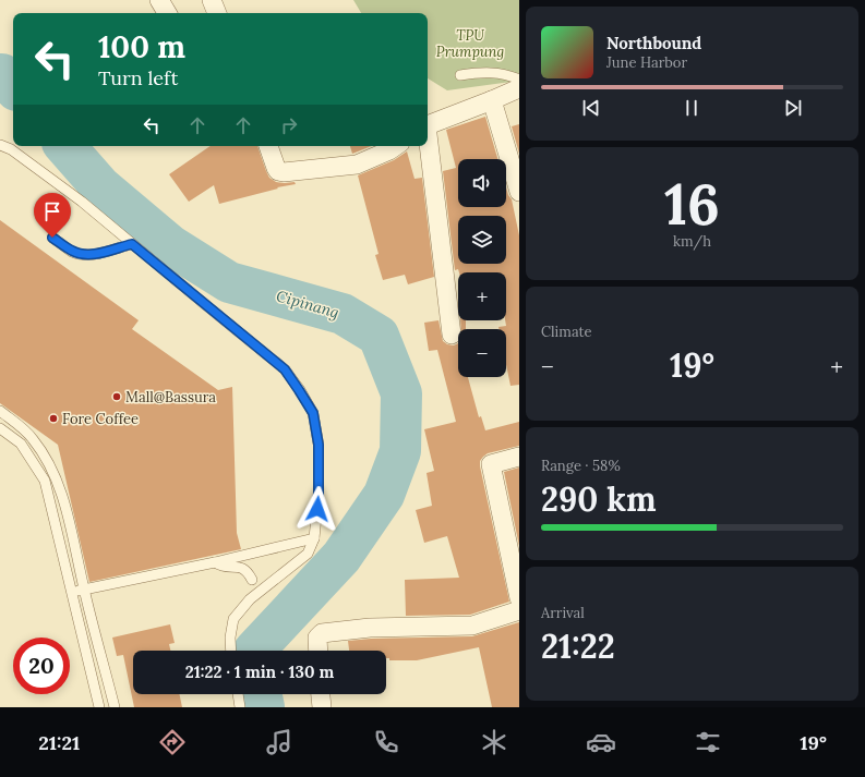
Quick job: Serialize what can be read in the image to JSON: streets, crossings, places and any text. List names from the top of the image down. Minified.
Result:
{"water":["Cipinang"],"parks":["TPU Prumpung"],"places":["Mall@Bassura","Fore Coffee"],"page":{"turn":["100 m","Turn left"],"song":["Northbound","June Harbor"],"tile":[["16","km/h"],"Climate",["Range · 58%","290 km"],["Arrival","21:22"]],"map_buttons":["+","−"],"heat":["−","19°","+"],"limit":"20","trip":"21:22 · 1 min · 130 m","tabs":["21:21","19°"]}}
